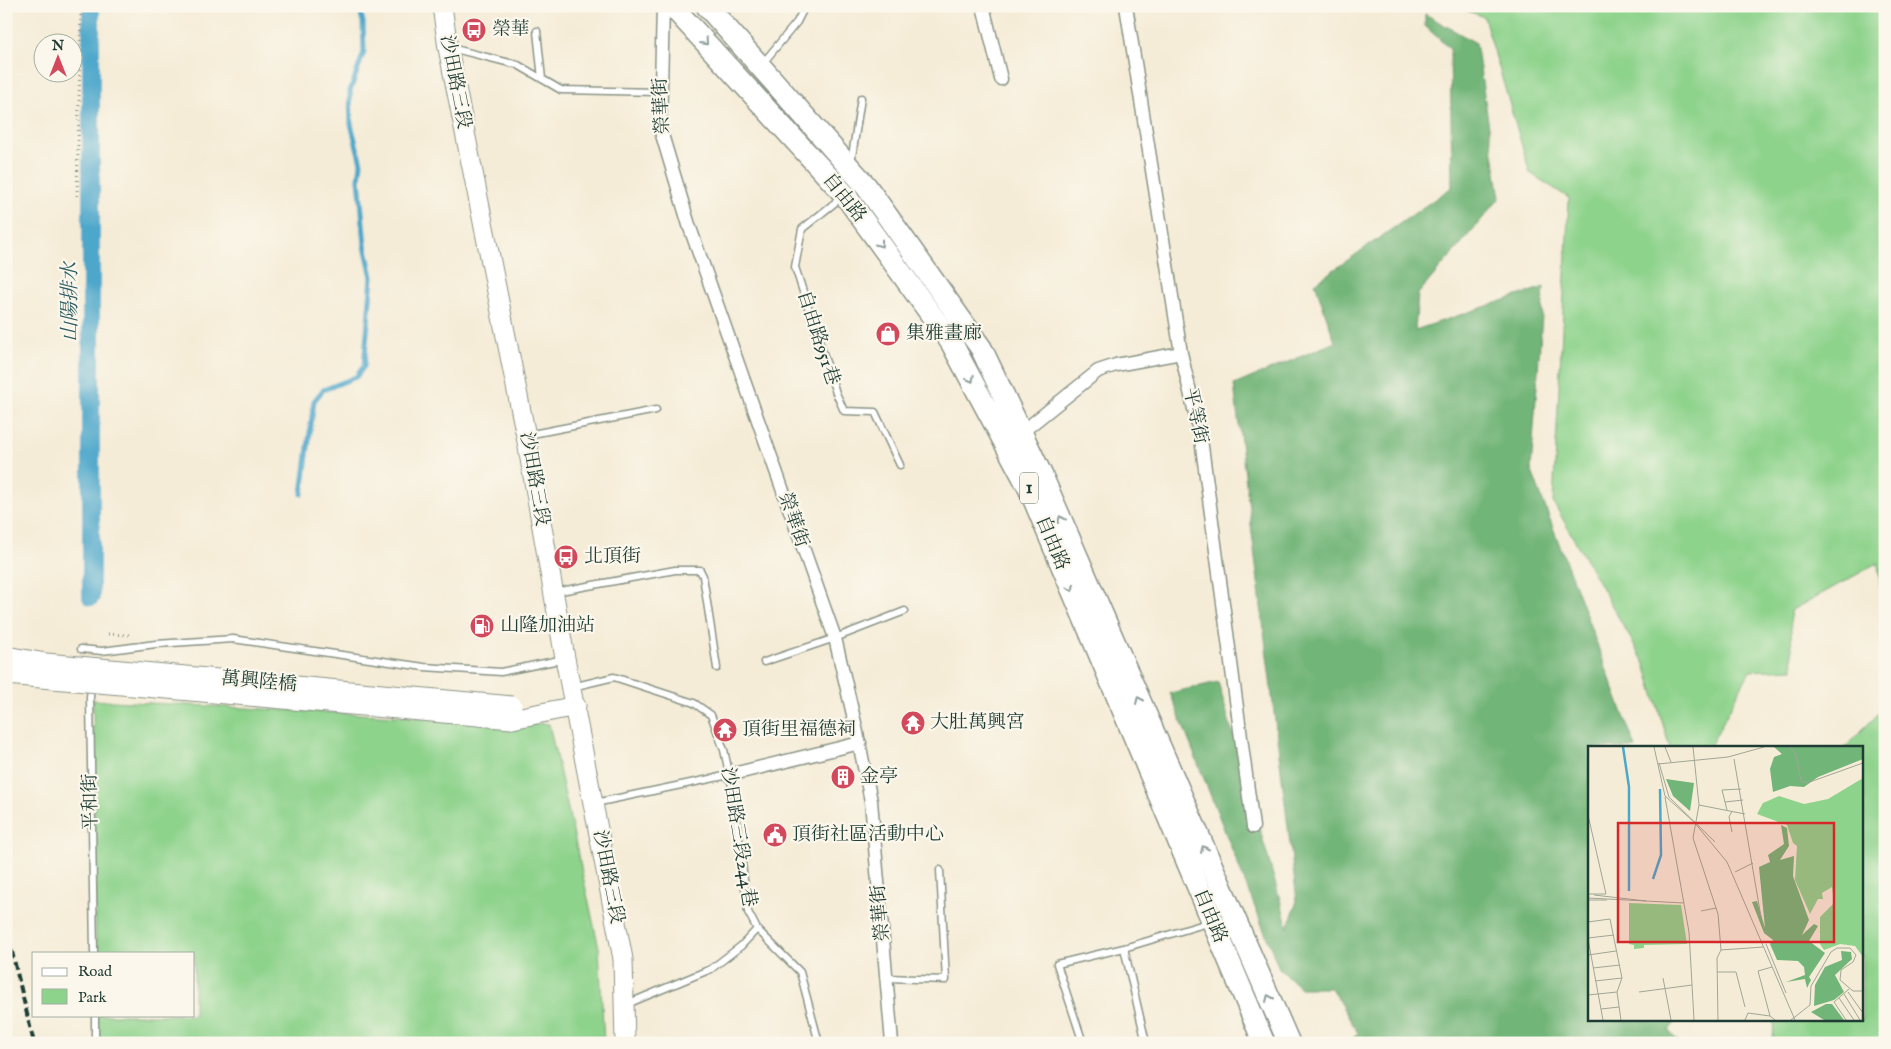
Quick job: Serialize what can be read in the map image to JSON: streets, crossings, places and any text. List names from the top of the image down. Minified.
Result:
{"streets":{"main road":["自由路","1"],"street":["沙田路三段","榮華街","平等街","萬興陸橋"],"lane":["自由路951巷","平和街","沙田路三段244巷"]},"crossings":[["沙田路三段","沙田路三段244巷"],["自由路","自由路951巷"]],"water":["山陽排水"],"places":{"bus stop":["榮華","北頂街"],"shop":["集雅畫廊"],"fuel station":["山隆加油站"],"temple":["大肚萬興宮","頂街里福德祠"],"building":["金亭"],"public building":["頂街社區活動中心"]},"legend":["Road","Park"],"north":"top"}
